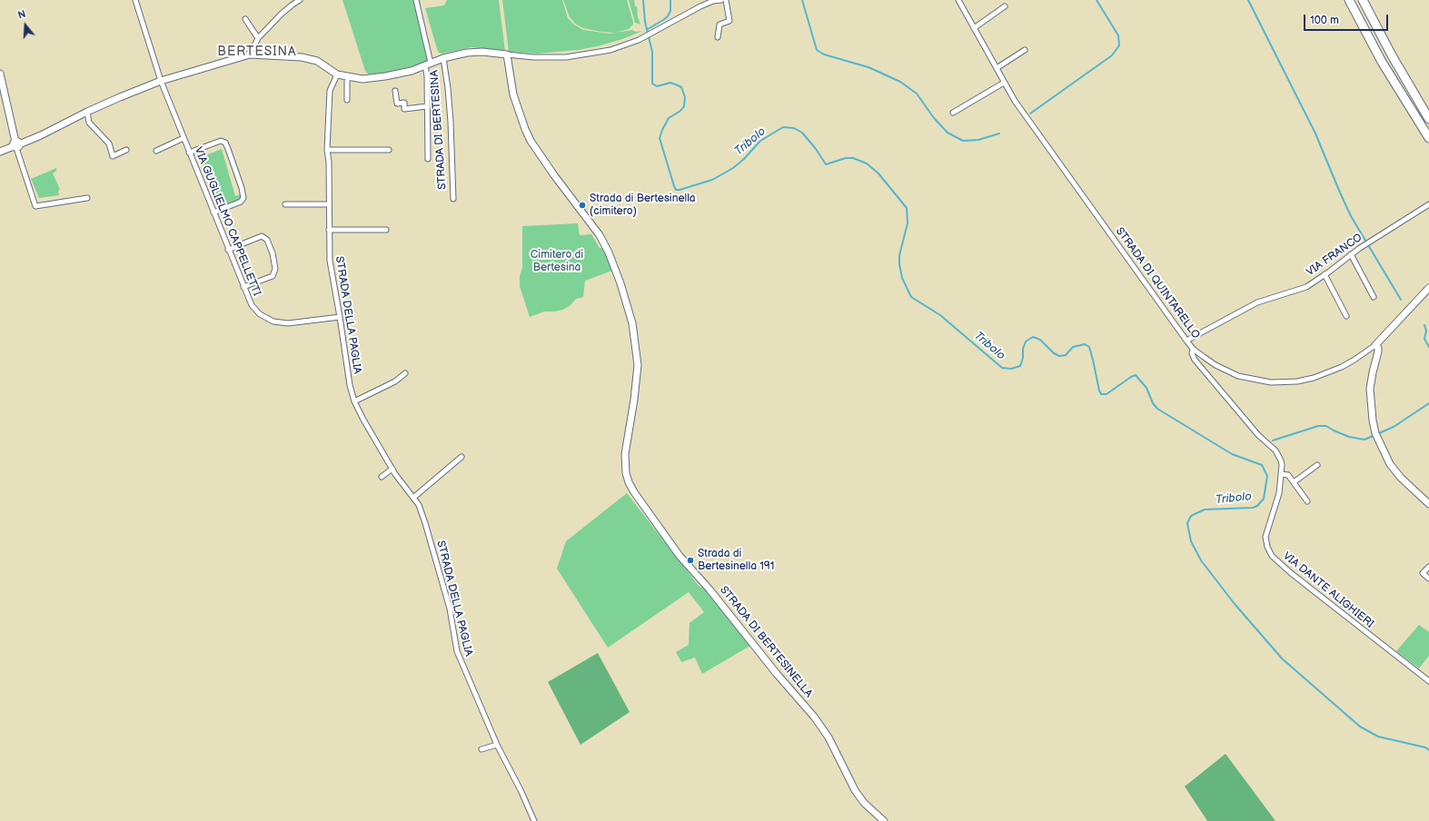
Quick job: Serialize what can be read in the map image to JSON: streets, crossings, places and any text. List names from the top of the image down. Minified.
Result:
{"streets":{"street":["STRADA DI BERTESINA","VIA GUGLIELMO CAPPELLETTI","VIA FRANCO","STRADA DI QUINTARELLO","STRADA DELLA PAGLIA","VIA DANTE ALIGHIERI","STRADA DI BERTESINELLA"]},"crossings":[["STRADA DI BERTESINA","VIA GUGLIELMO CAPPELLETTI"],["STRADA DI BERTESINA","STRADA DELLA PAGLIA"],["STRADA DI BERTESINA","STRADA DI BERTESINELLA"],["VIA GUGLIELMO CAPPELLETTI","STRADA DELLA PAGLIA"],["VIA FRANCO","STRADA DI QUINTARELLO"],["STRADA DI QUINTARELLO","VIA DANTE ALIGHIERI"]],"districts":["BERTESINA"],"water":["Tribolo"],"parks":["Cimitero di Bertesina"],"places":["Strada di Bertesinella (cimitero)","Strada di Bertesinella 191"],"scale_bar":"100 m","north":"top"}
